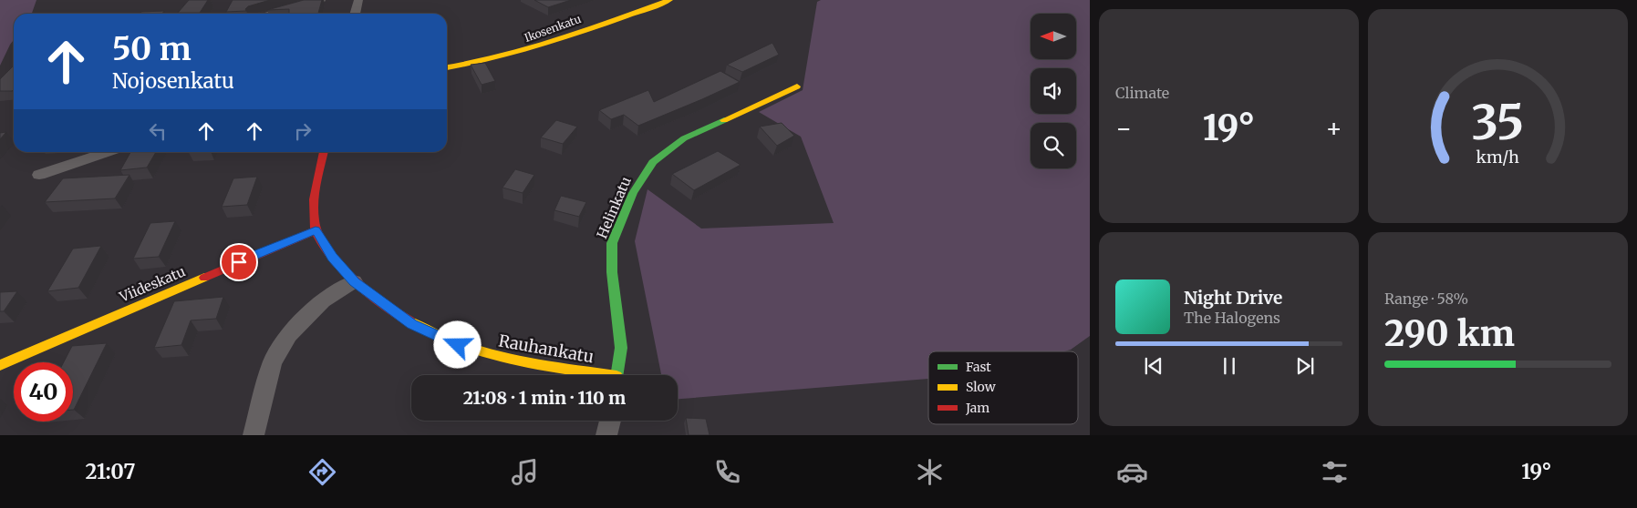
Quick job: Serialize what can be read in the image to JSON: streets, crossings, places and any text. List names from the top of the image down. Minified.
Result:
{"streets":{"street":["Ikosenkatu","Helinkatu","Viideskatu","Rauhankatu"]},"crossings":[["Viideskatu","Rauhankatu"]],"legend":["Fast","Slow","Jam"],"north":"left","page":{"tile":["Climate",["Range · 58%","290 km"]],"turn":["50 m","Nojosenkatu"],"heat":["−","19°","+"],"song":["Night Drive","The Halogens"],"limit":"40","trip":"21:08 · 1 min · 110 m","tabs":["21:07","19°"],"gauge":["35","km/h"]}}
